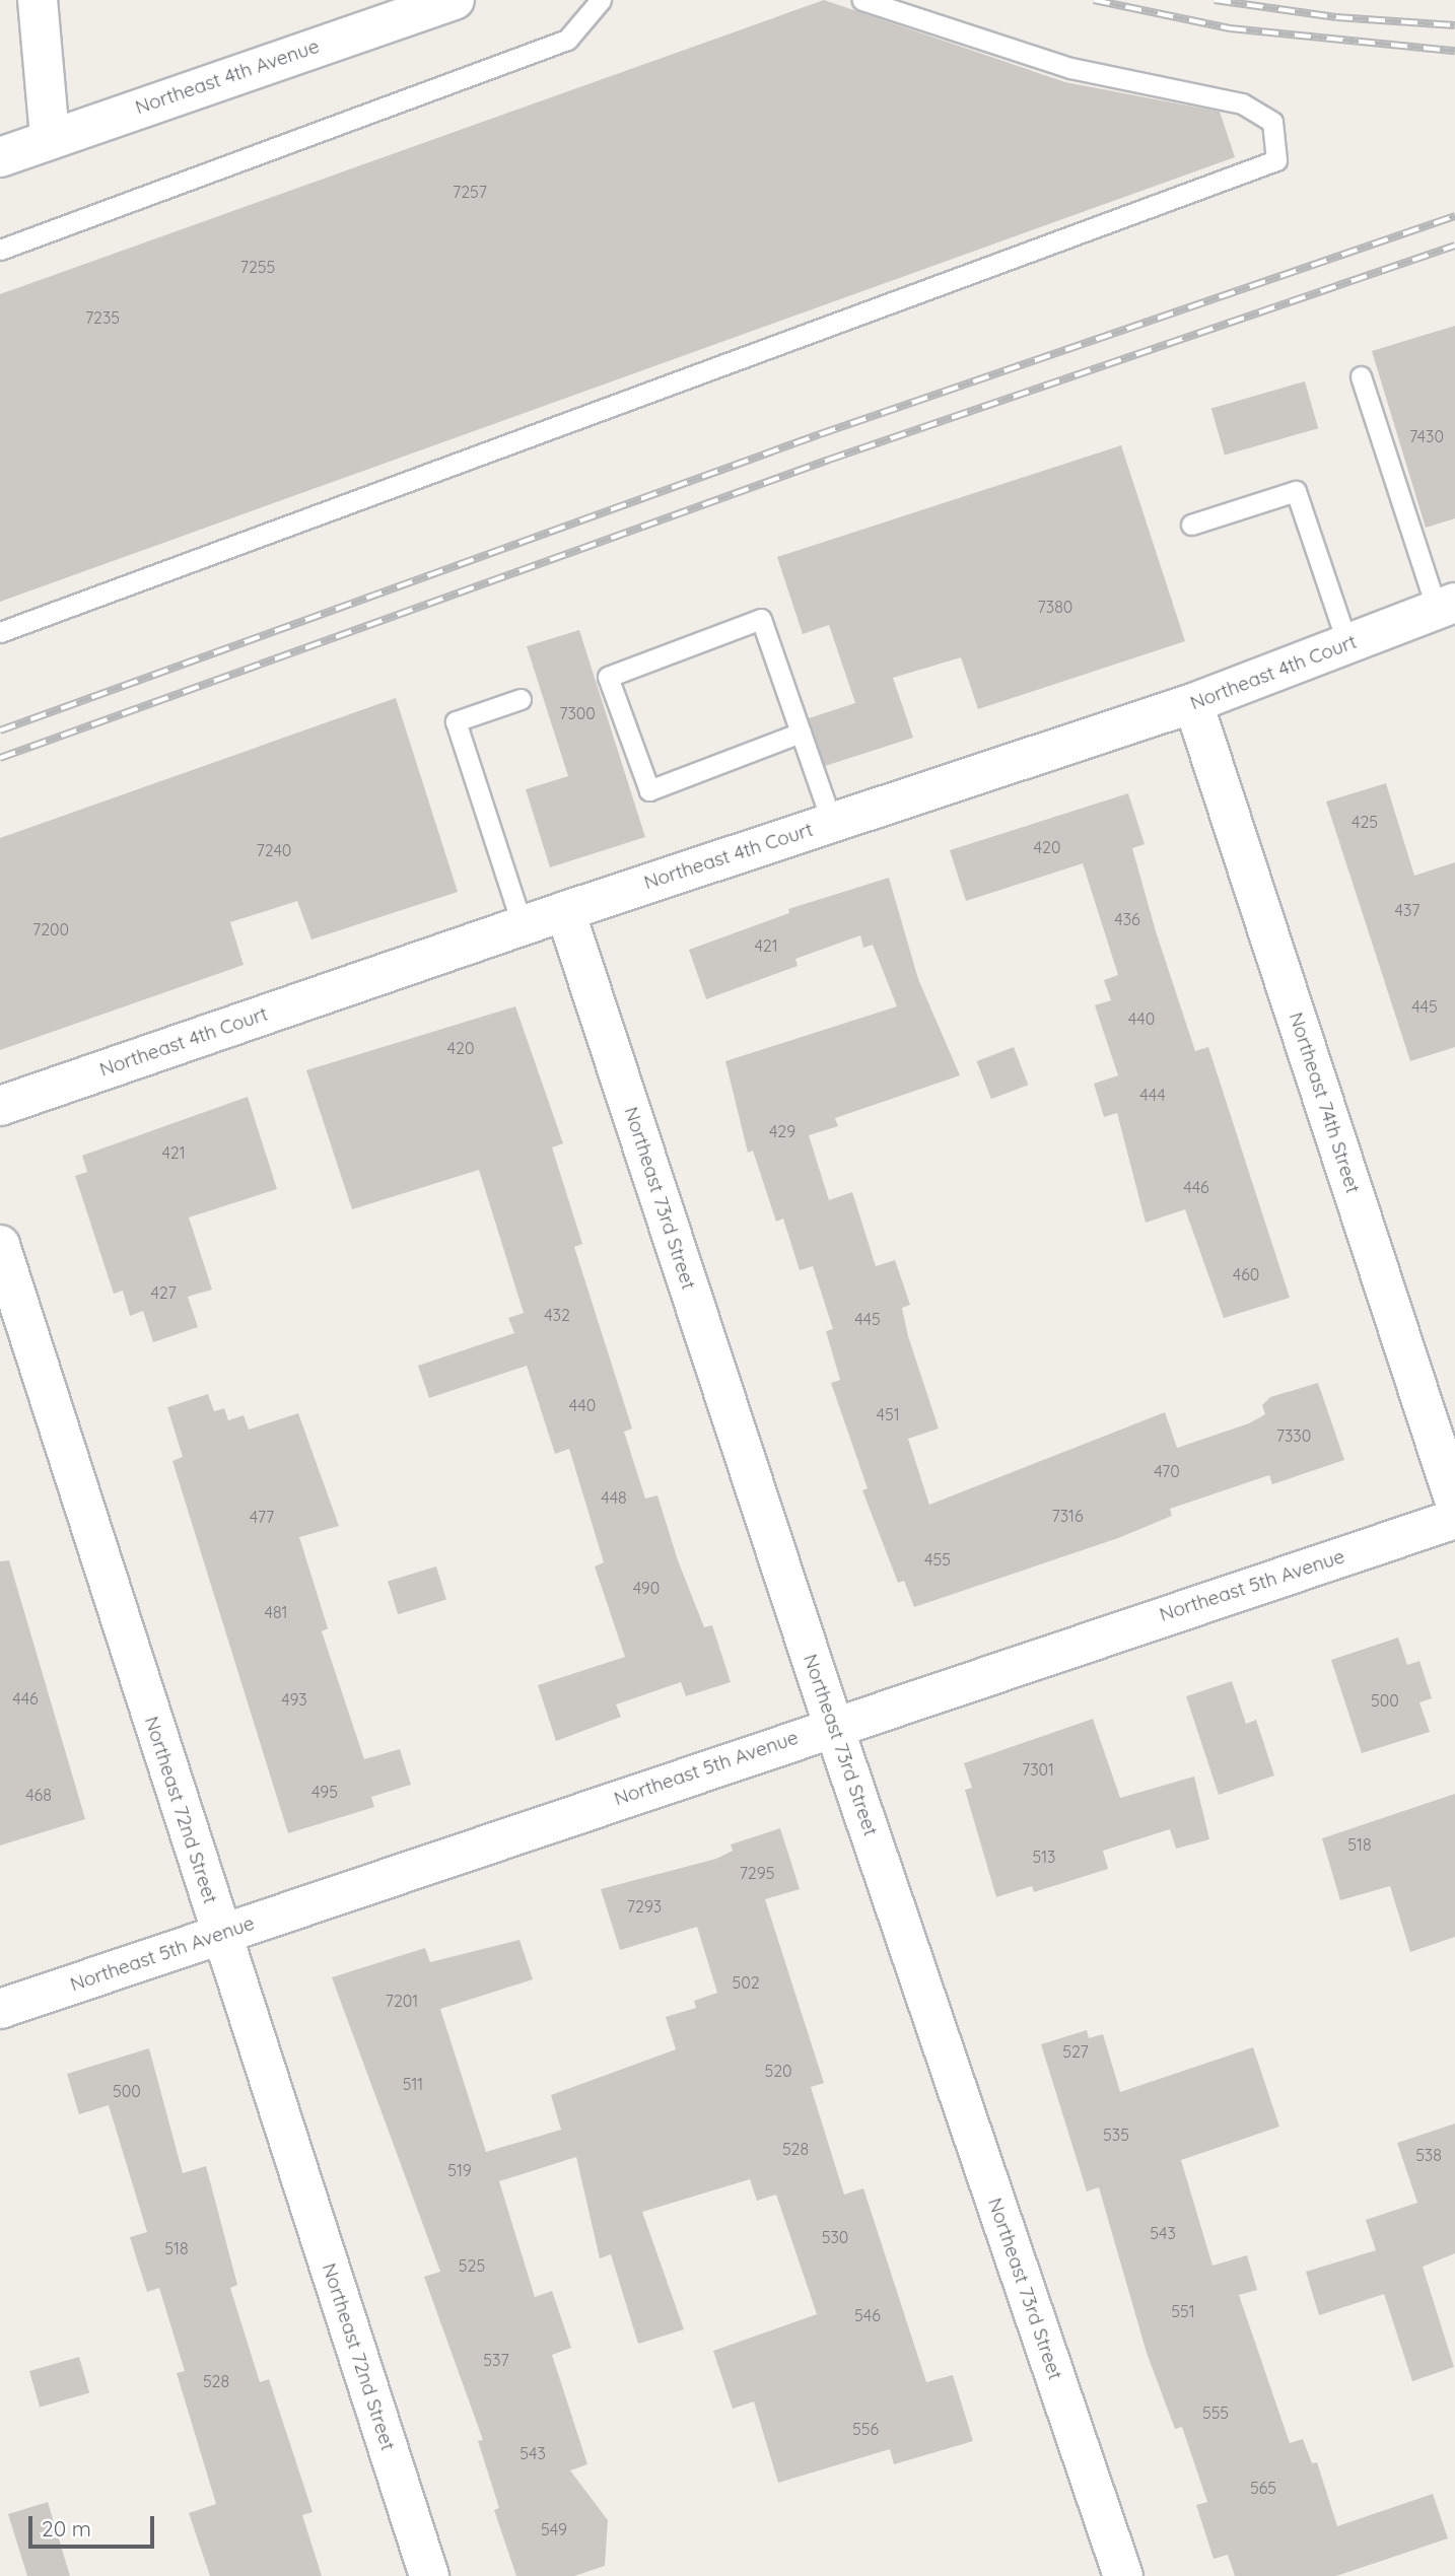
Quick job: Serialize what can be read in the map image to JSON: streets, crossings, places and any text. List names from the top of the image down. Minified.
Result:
{"streets":{"street":["Northeast 4th Avenue","Northeast 4th Court","Northeast 74th Street","Northeast 73rd Street","Northeast 5th Avenue","Northeast 72nd Street"]},"crossings":[["Northeast 4th Court","Northeast 74th Street"],["Northeast 4th Court","Northeast 73rd Street"],["Northeast 73rd Street","Northeast 5th Avenue"],["Northeast 5th Avenue","Northeast 72nd Street"]],"house_numbers":["7257","7255","7235","7430","7380","7300","425","420","7240","437","436","7200","421","445","440","420","444","429","421","446","460","427","432","445","440","451","7330","470","448","7316","477","455","490","481","446","493","500","7301","495","468","518","513","7295","7293","502","7201","527","520","511","500","535","528","538","519","543","530","518","525","551","546","537","528","555","556","543","565","549"],"scale_bar":"20 m"}
